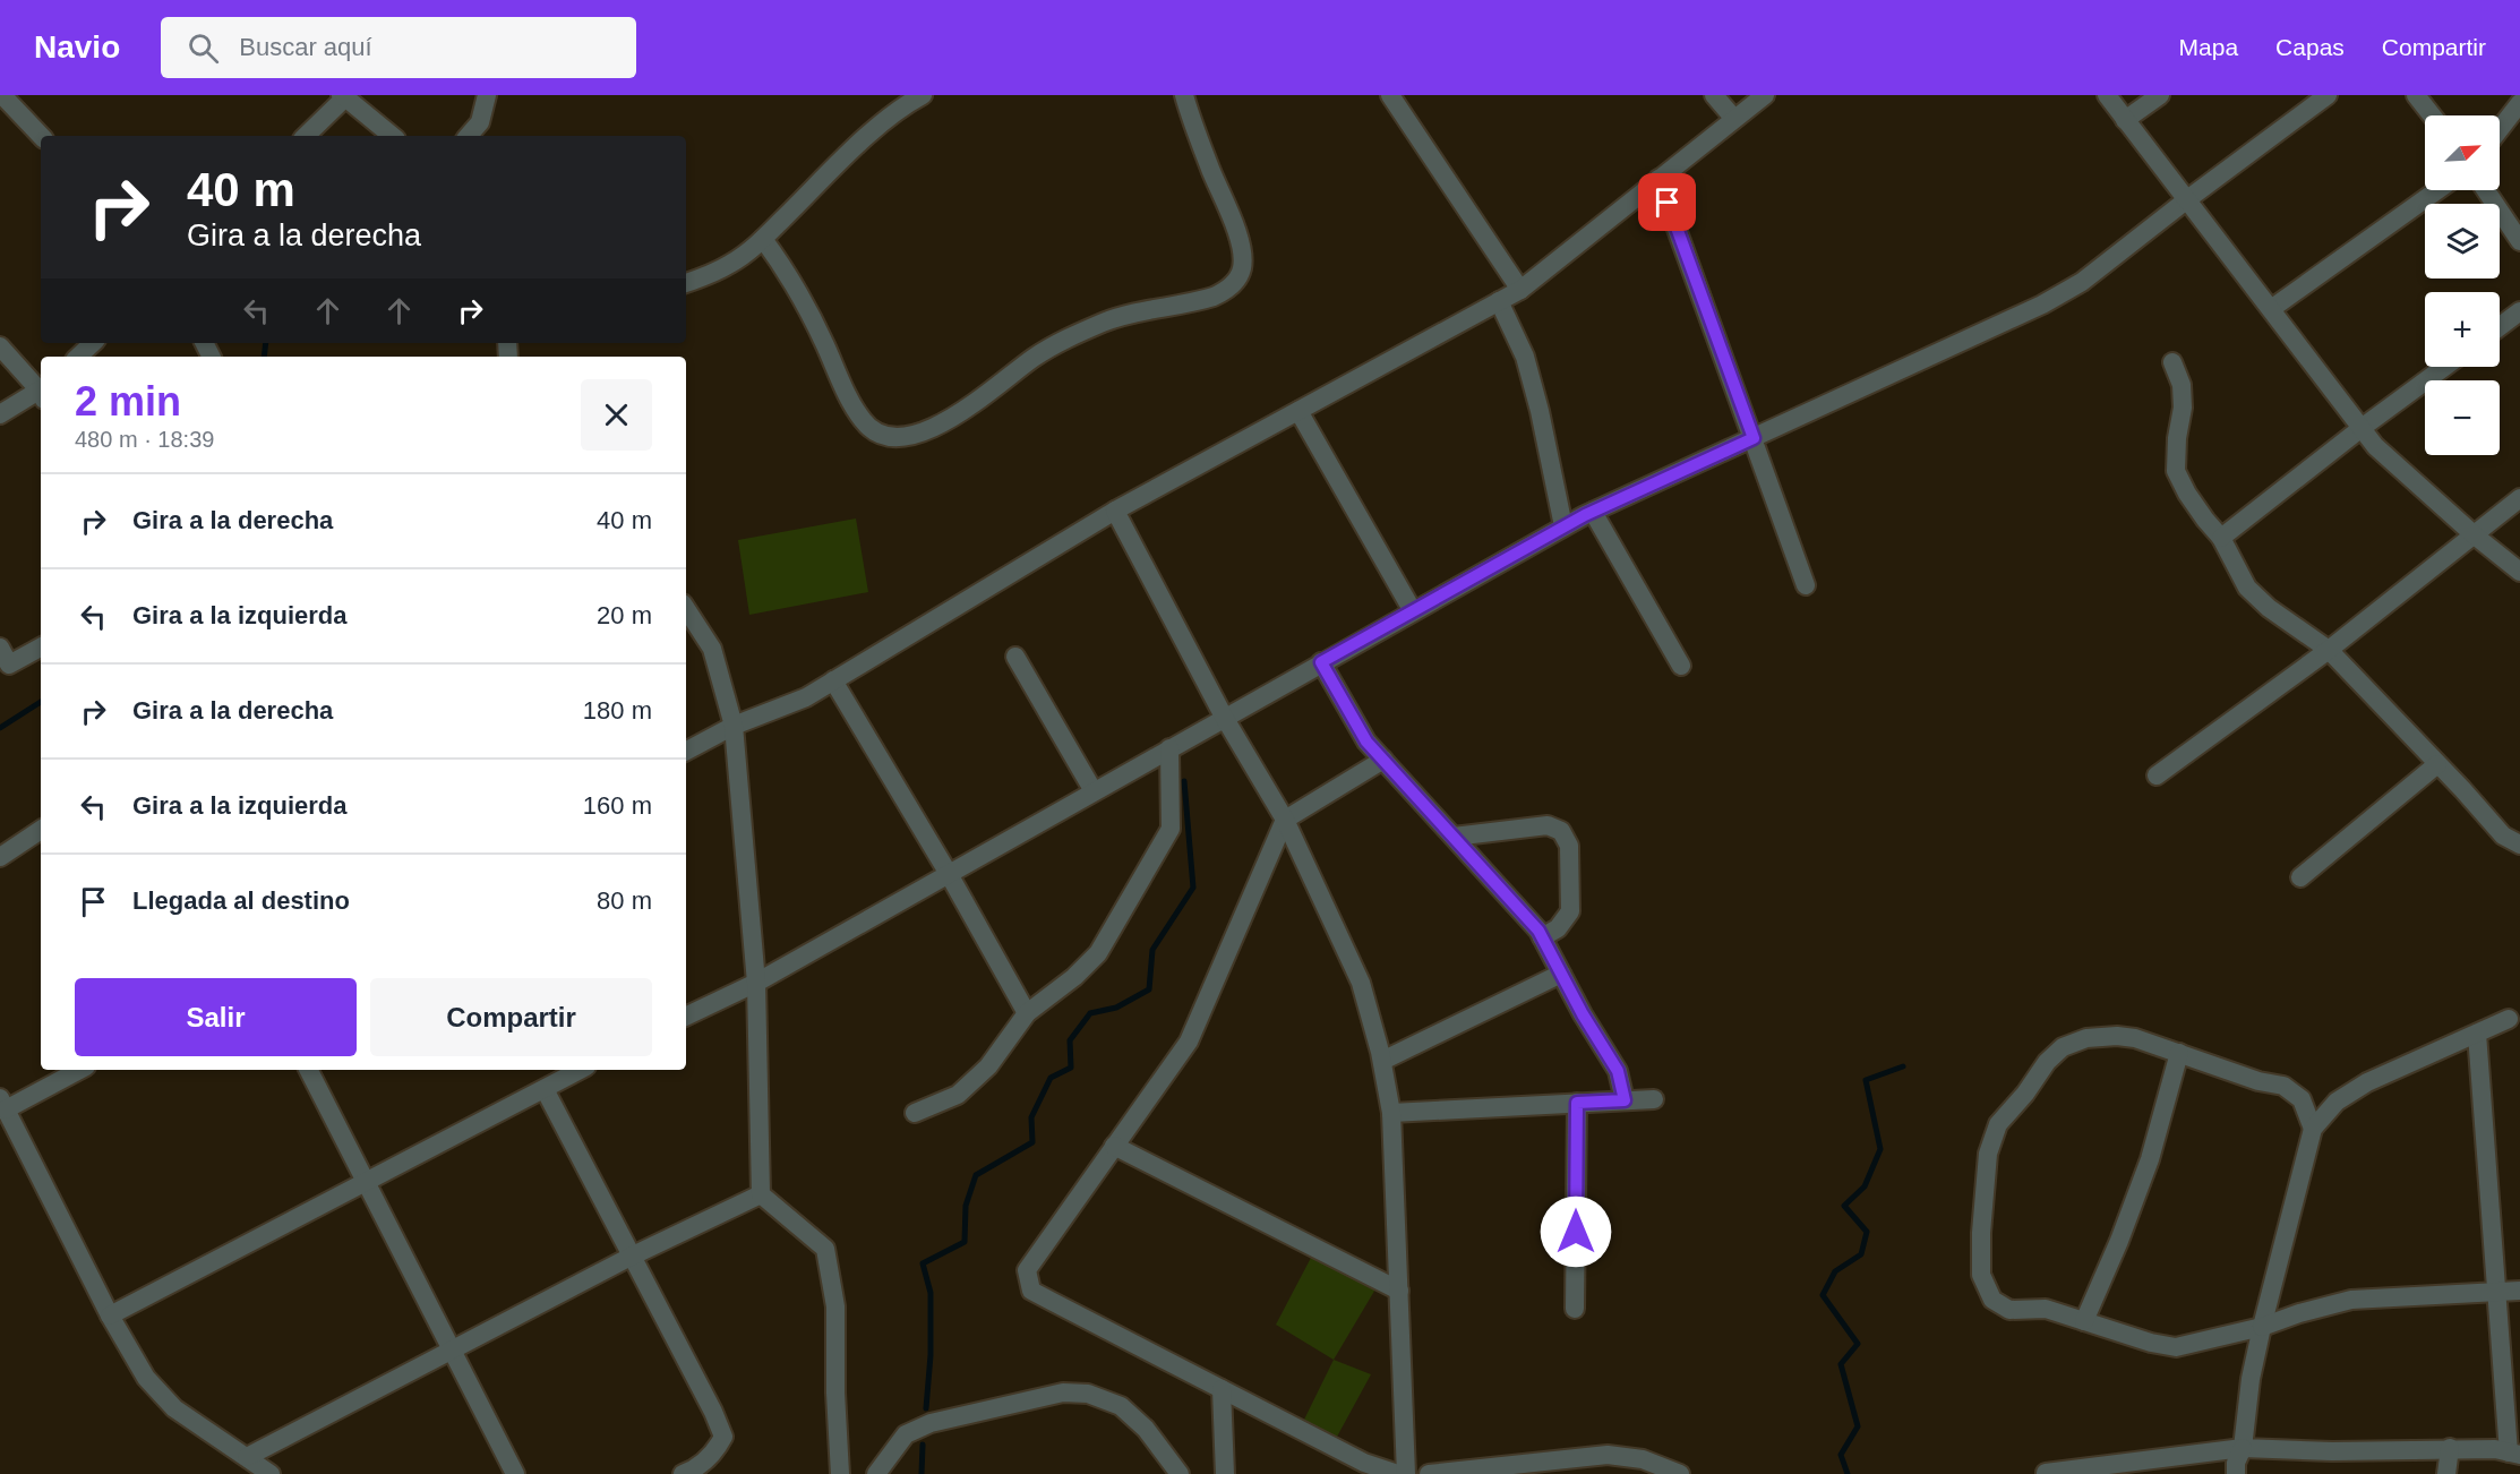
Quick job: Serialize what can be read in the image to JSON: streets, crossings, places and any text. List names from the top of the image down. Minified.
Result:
{"north":"top right","page":{"header":"Navio","search":"Buscar aquí","nav":["Mapa","Capas","Compartir"],"map_buttons":["+","−"],"turn":["40 m","Gira a la derecha"],"heading":["2 min","480 m · 18:39"],"list":[{"name":"Gira a la derecha","value":"40 m"},{"name":"Gira a la izquierda","value":"20 m"},{"name":"Gira a la derecha","value":"180 m"},{"name":"Gira a la izquierda","value":"160 m"},{"name":"Llegada al destino","value":"80 m"}],"buttons":["Salir","Compartir"]}}
